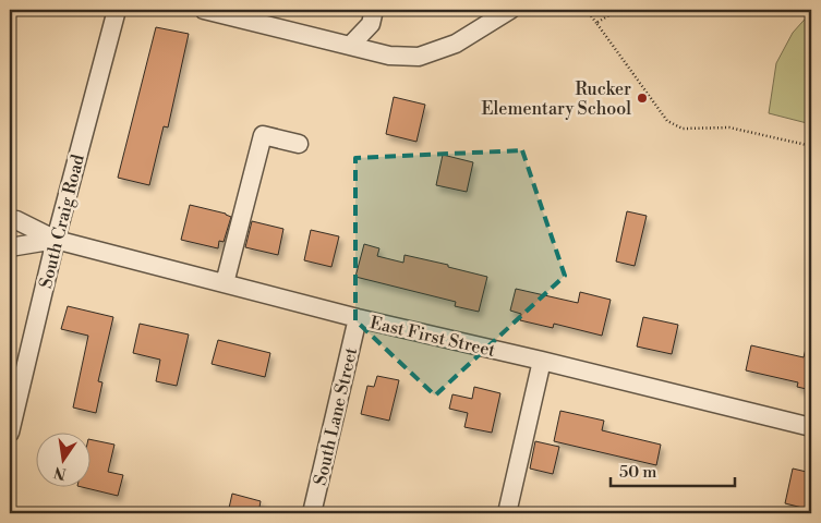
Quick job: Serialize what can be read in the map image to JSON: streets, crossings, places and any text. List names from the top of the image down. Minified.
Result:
{"streets":{"street":["South Craig Road","East First Street","South Lane Street"]},"crossings":[["South Craig Road","East First Street"],["East First Street","South Lane Street"]],"places":["Rucker Elementary School"],"scale_bar":"50 m","north":"bottom"}
